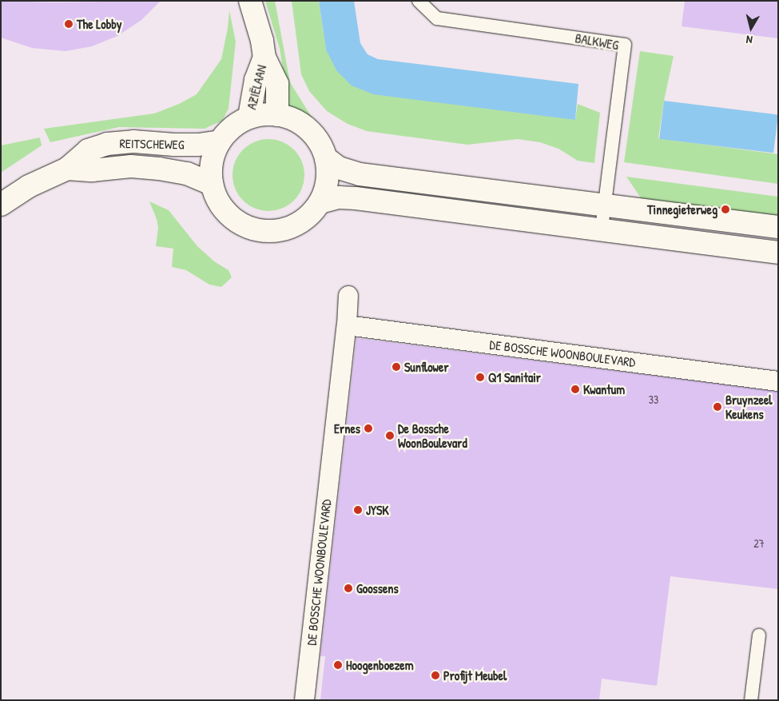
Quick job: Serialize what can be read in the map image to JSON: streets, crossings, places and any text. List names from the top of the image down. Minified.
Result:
{"streets":{"street":["AZIËLAAN","REITSCHEWEG","DE BOSSCHE WOONBOULEVARD"],"lane":["BALKWEG"]},"crossings":[["AZIËLAAN","REITSCHEWEG"]],"places":["The Lobby","Tinnegieterweg","Sunflower","Q1 Sanitair","Kwantum","Bruynzeel Keukens","Ernes","De Bossche WoonBoulevard","JYSK","Goossens","Hoogenboezem","Profijt Meubel"],"house_numbers":["33","27"],"north":"bottom"}
